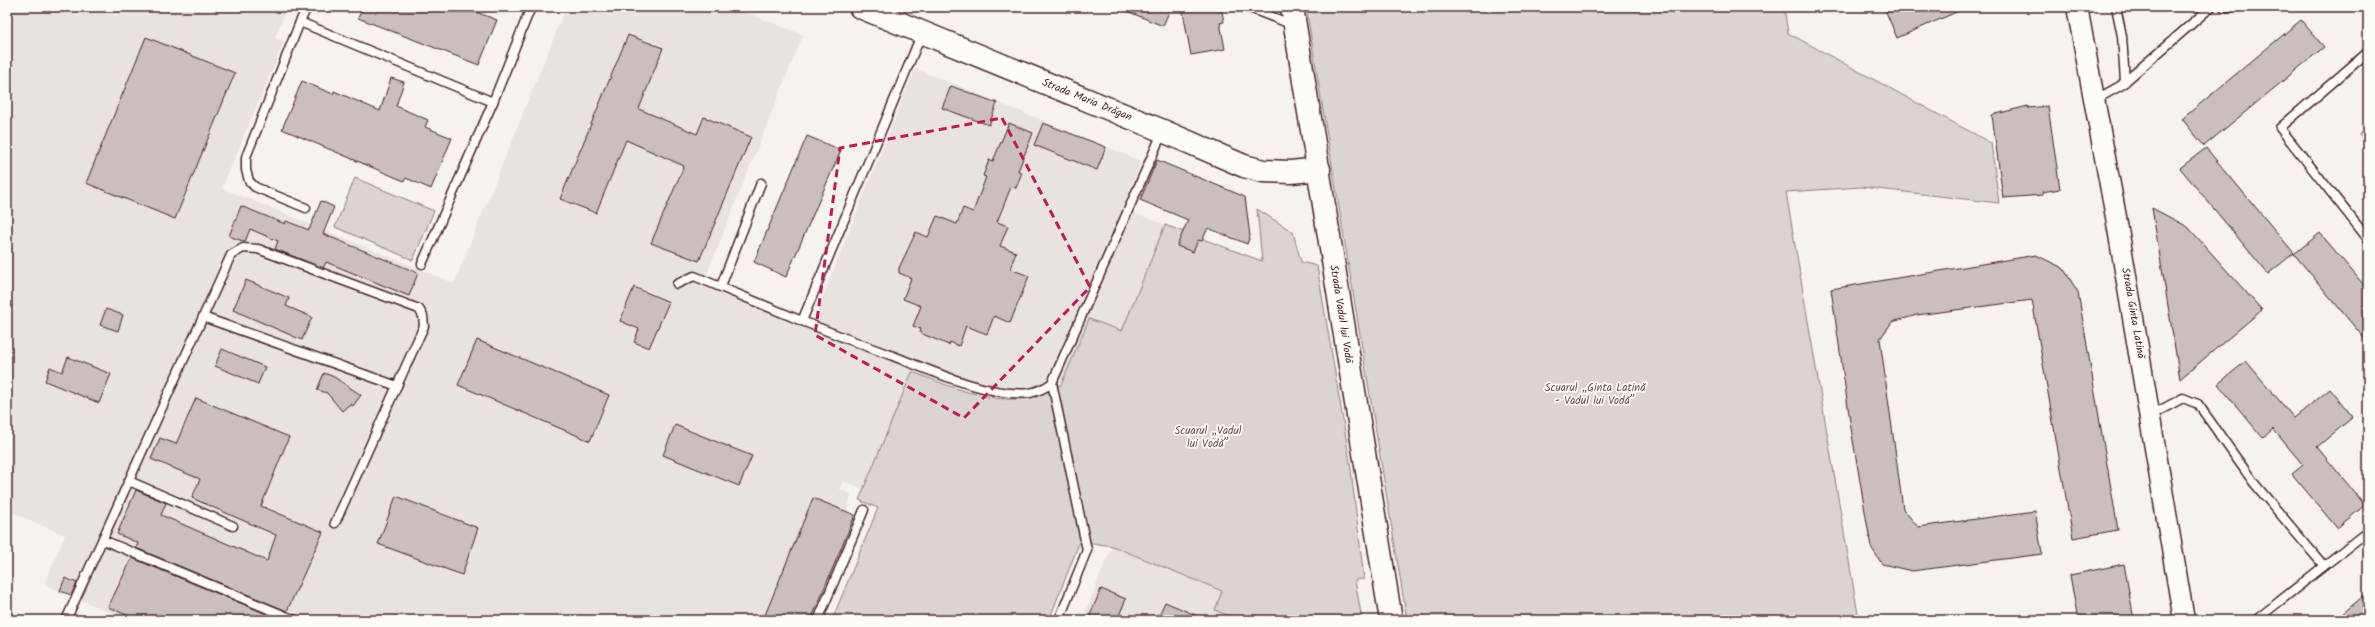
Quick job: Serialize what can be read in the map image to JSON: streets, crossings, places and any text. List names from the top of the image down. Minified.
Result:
{"streets":{"main road":["Strada Maria Drăgan","Strada Vadul lui Vodă"],"street":["Strada Ginta Latină"]},"crossings":[["Strada Maria Drăgan","Strada Vadul lui Vodă"]],"parks":["Scuarul „Ginta Latină - Vadul lui Vodă”","Scuarul „Vadul lui Vodă”"]}
